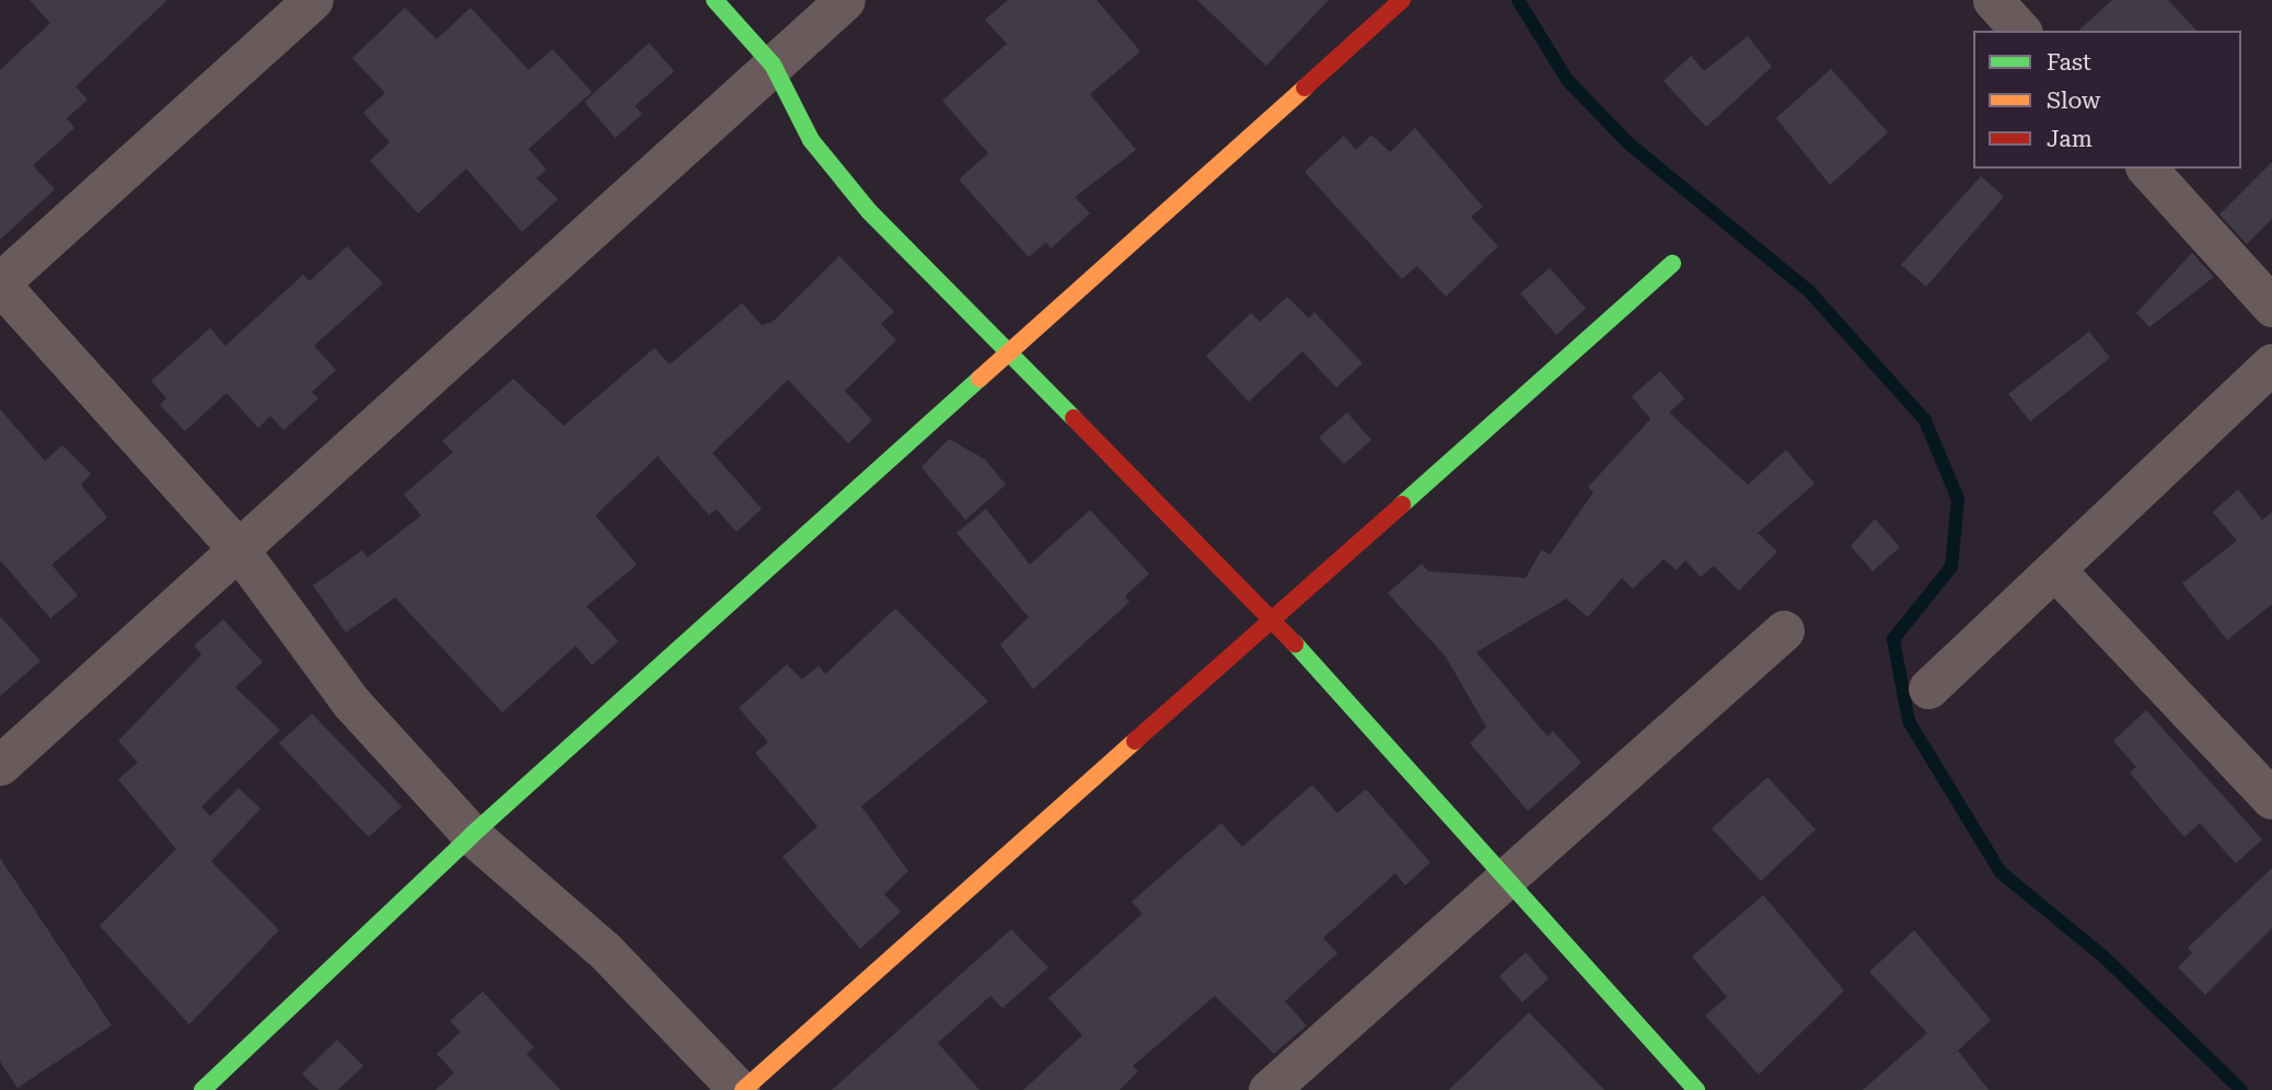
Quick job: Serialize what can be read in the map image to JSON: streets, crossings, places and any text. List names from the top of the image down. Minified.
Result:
{"legend":["Fast","Slow","Jam"]}
